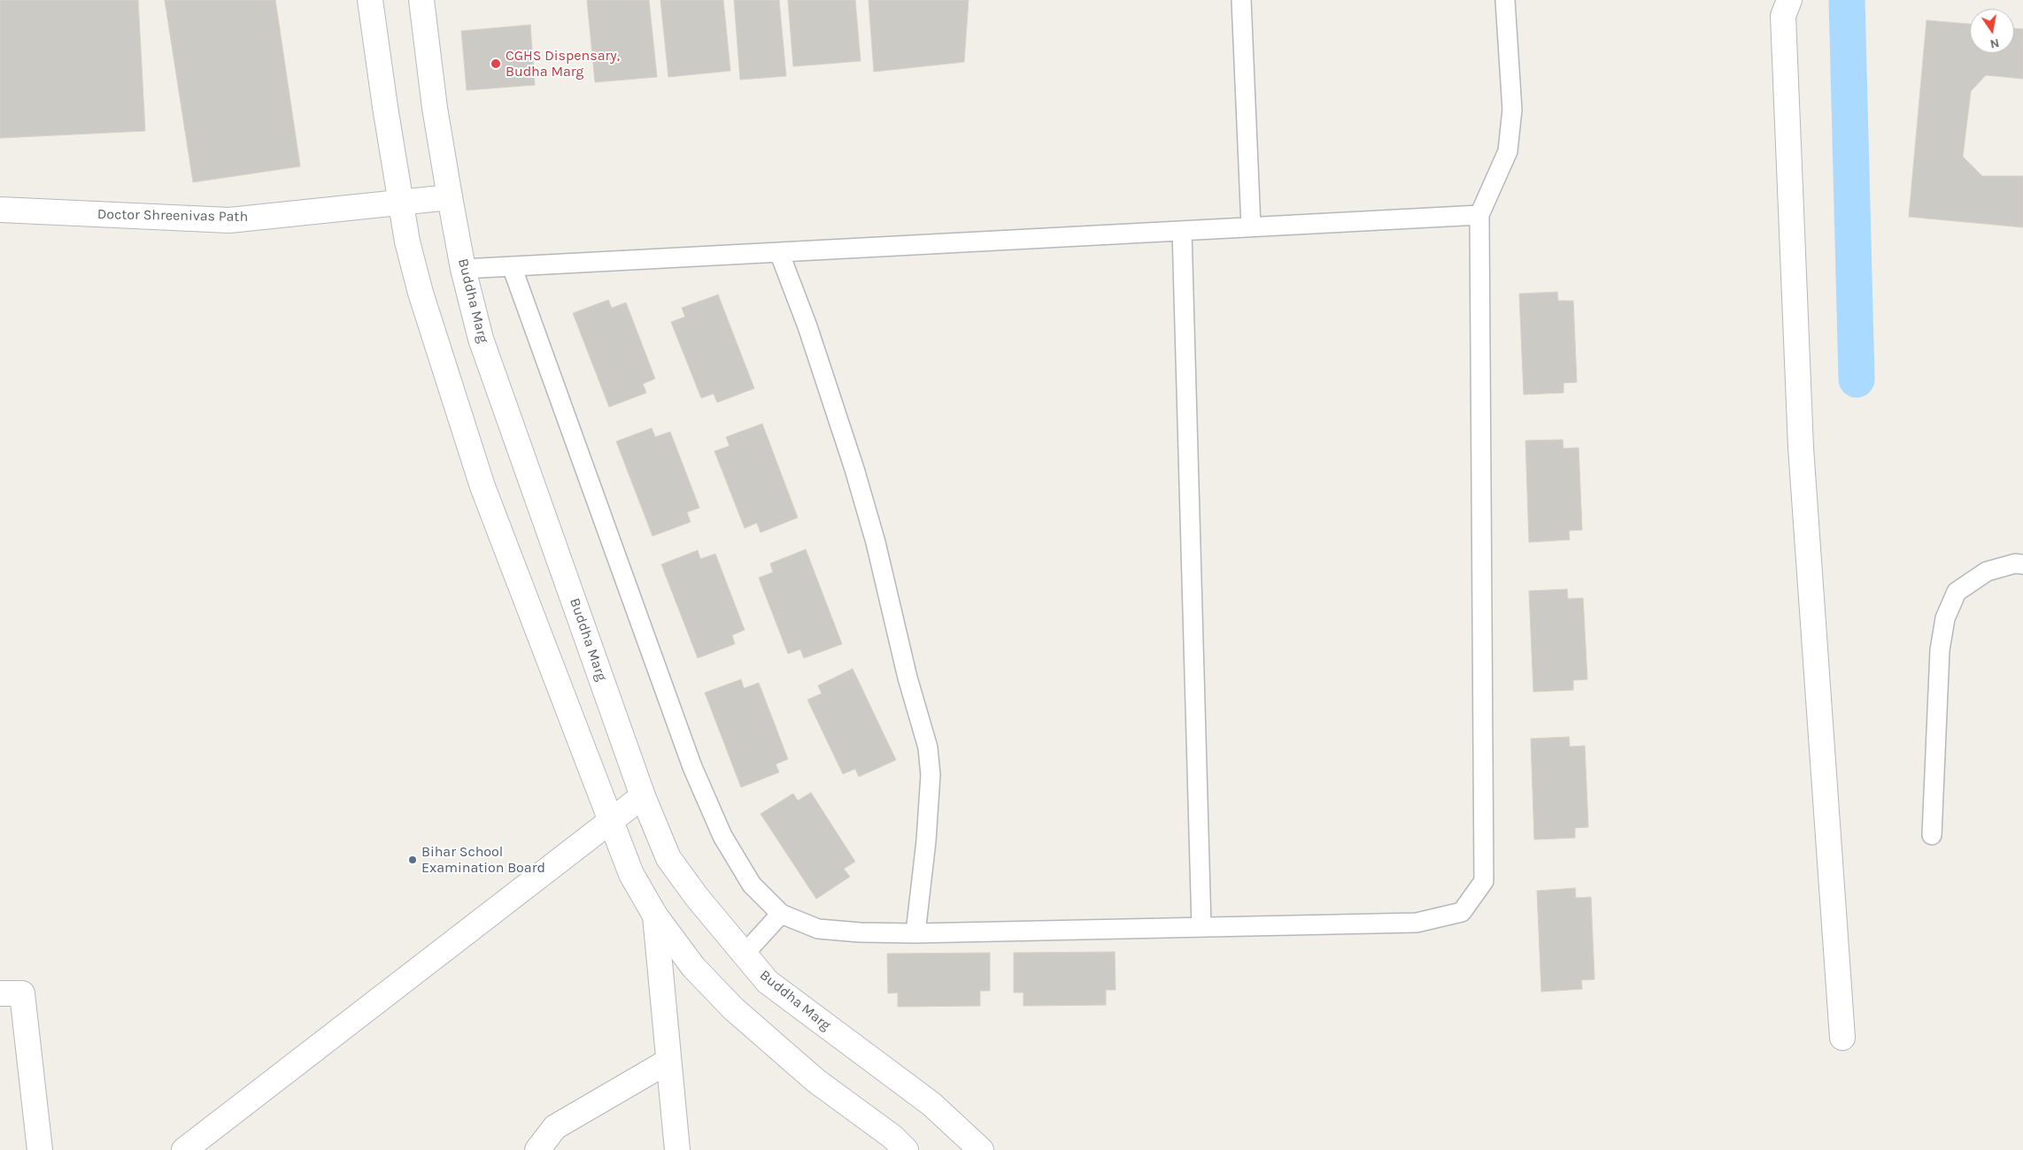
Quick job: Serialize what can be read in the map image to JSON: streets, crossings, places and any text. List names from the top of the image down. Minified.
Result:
{"streets":{"street":["Doctor Shreenivas Path","Buddha Marg"]},"crossings":[["Doctor Shreenivas Path","Buddha Marg"]],"places":["CGHS Dispensary, Budha Marg","Bihar School Examination Board"],"north":"bottom"}
